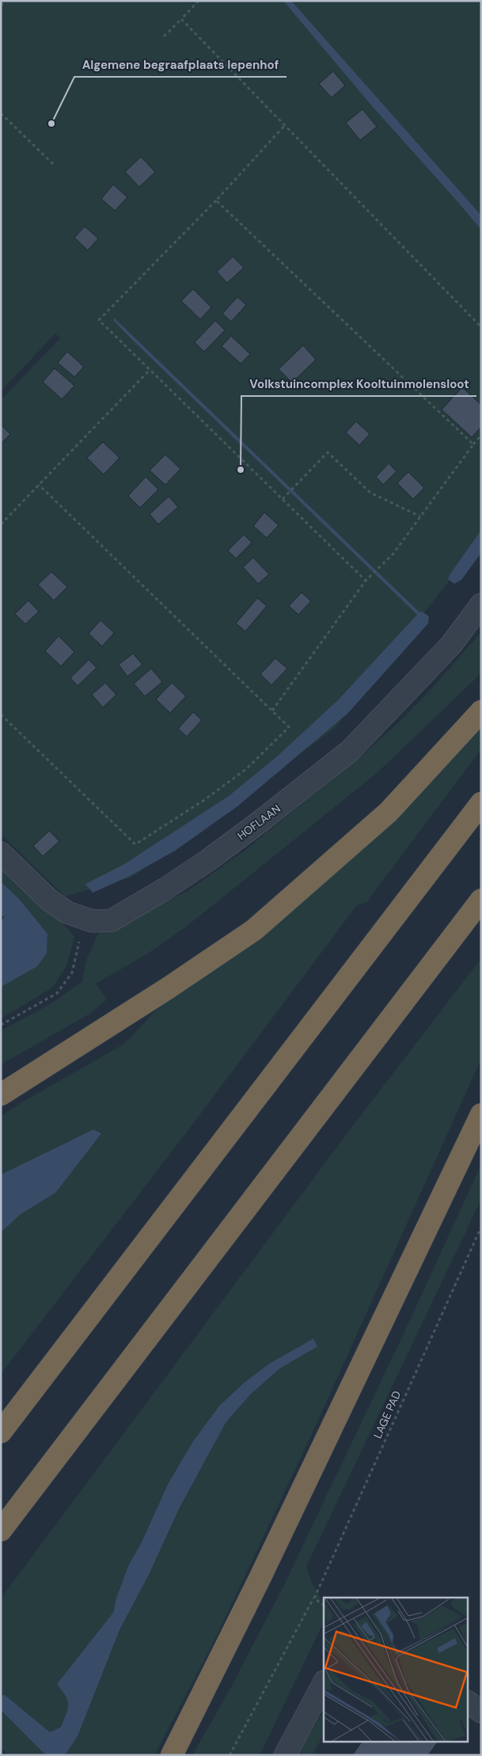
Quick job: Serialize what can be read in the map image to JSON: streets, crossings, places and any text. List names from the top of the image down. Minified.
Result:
{"streets":{"street":["HOFLAAN"],"path":["LAGE PAD"]},"places":["Algemene begraafplaats Iepenhof","Volkstuincomplex Kooltuinmolensloot"]}
